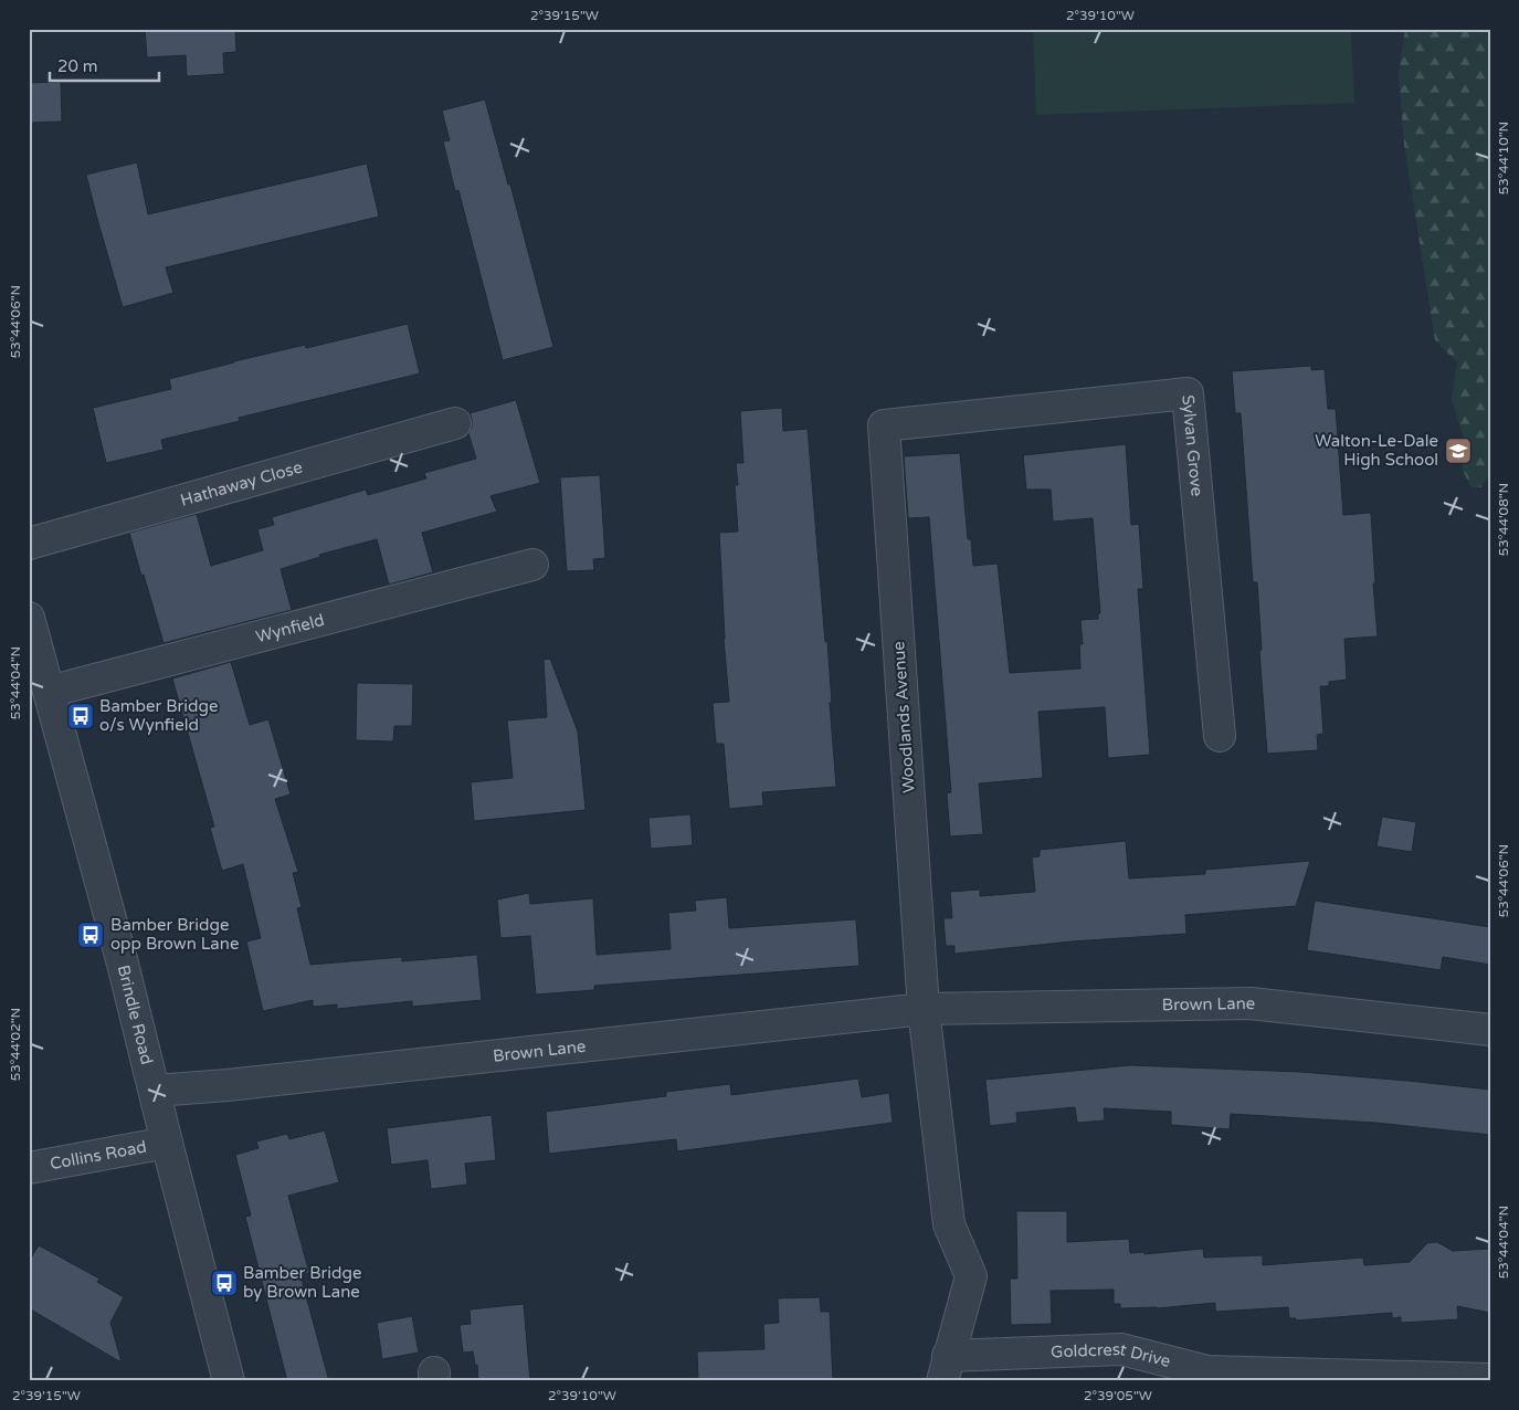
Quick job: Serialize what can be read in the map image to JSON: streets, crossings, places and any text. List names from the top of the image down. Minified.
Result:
{"streets":{"street":["Sylvan Grove","Hathaway Close","Wynfield","Woodlands Avenue","Brown Lane","Brindle Road","Collins Road","Goldcrest Drive"]},"crossings":[["Sylvan Grove","Woodlands Avenue"],["Wynfield","Brindle Road"],["Woodlands Avenue","Brown Lane"],["Brown Lane","Brindle Road"],["Brindle Road","Collins Road"]],"places":{"school or university":["Walton-Le-Dale High School"],"bus stop":["Bamber Bridge o/s Wynfield","Bamber Bridge opp Brown Lane","Bamber Bridge by Brown Lane"]},"scale_bar":"20 m","coordinates":["2°39'15\"W","2°39'10\"W","53°44'10\"N","53°44'06\"N","53°44'08\"N","53°44'04\"N","53°44'02\"N","2°39'05\"W"]}
